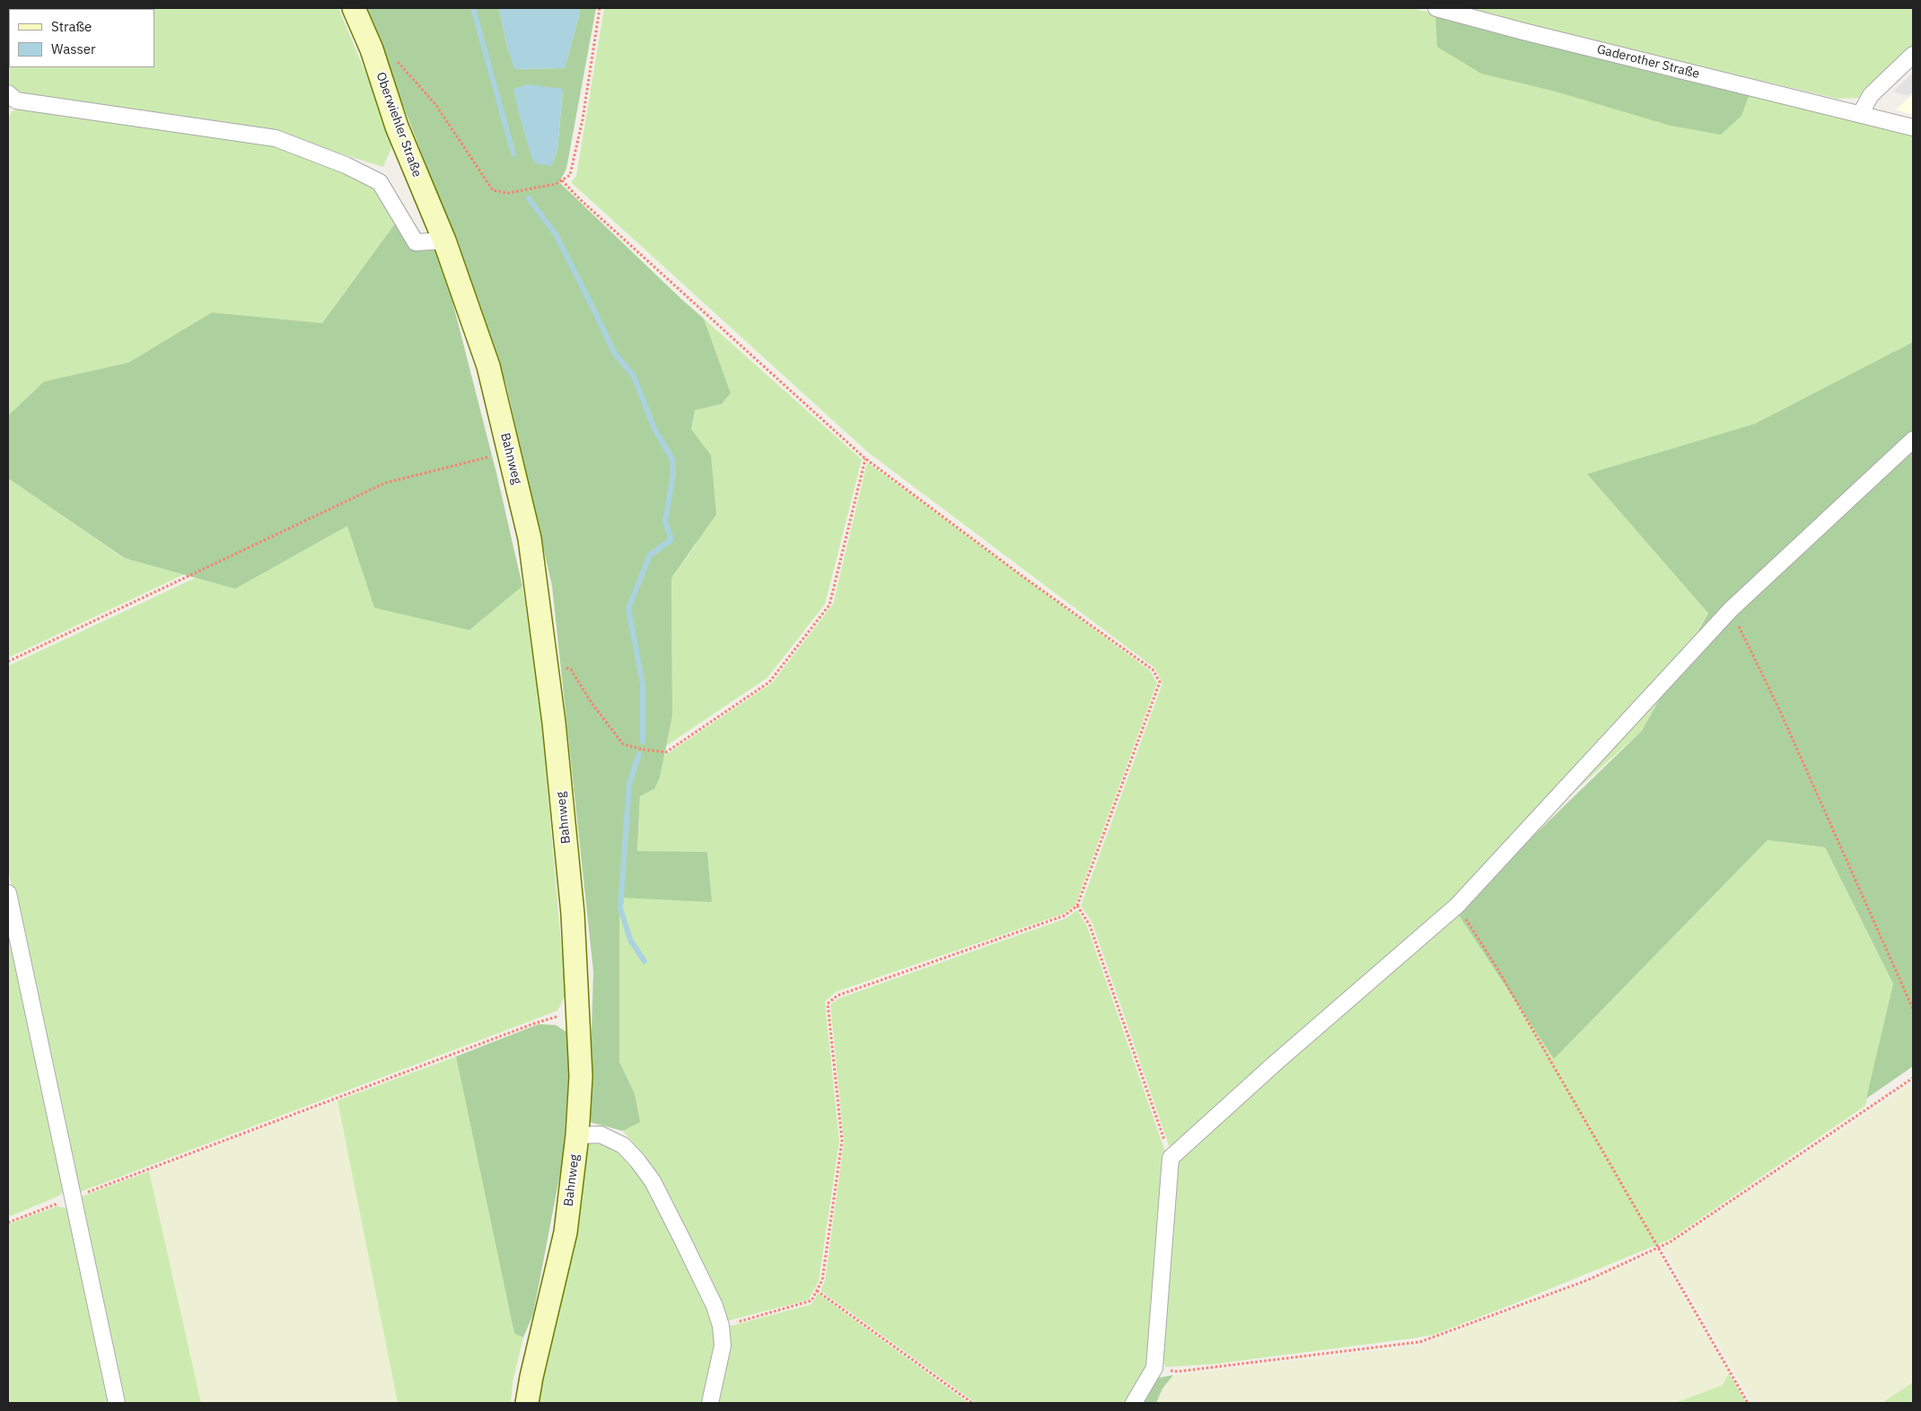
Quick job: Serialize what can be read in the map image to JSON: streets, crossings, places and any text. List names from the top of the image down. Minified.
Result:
{"streets":{"main road":["Oberwiehler Straße","Bahnweg"],"street":["Gaderother Straße"]},"crossings":[["Oberwiehler Straße","Bahnweg"]],"legend":["Straße","Wasser"]}
